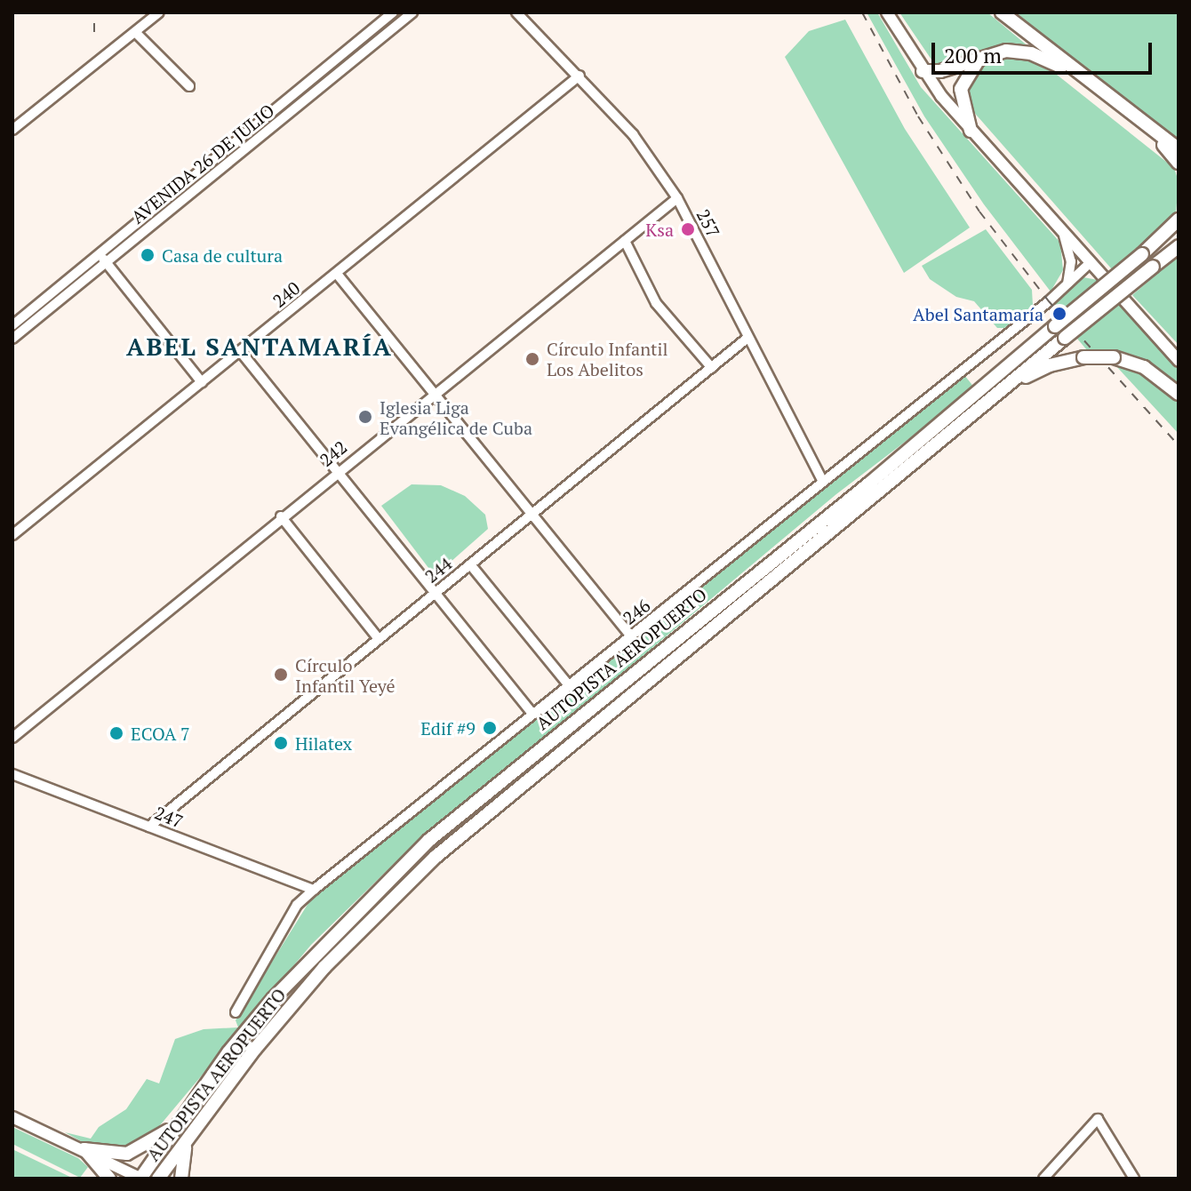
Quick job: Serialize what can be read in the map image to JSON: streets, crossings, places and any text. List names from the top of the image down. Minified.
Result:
{"streets":{"highway":["AUTOPISTA AEROPUERTO"],"street":["AVENIDA 26 DE JULIO","257","240","242","244","246","247"]},"crossings":[["257","240"],["257","242"],["257","244"],["257","246"],["244","247"],["246","247"]],"districts":["ABEL SANTAMARÍA"],"places":["Ksa","Casa de cultura","Abel Santamaría","Círculo Infantil Los Abelitos","Iglesia Liga Evangélica de Cuba","Círculo Infantil Yeyé","Edif #9","ECOA 7","Hilatex"],"scale_bar":"200 m"}
